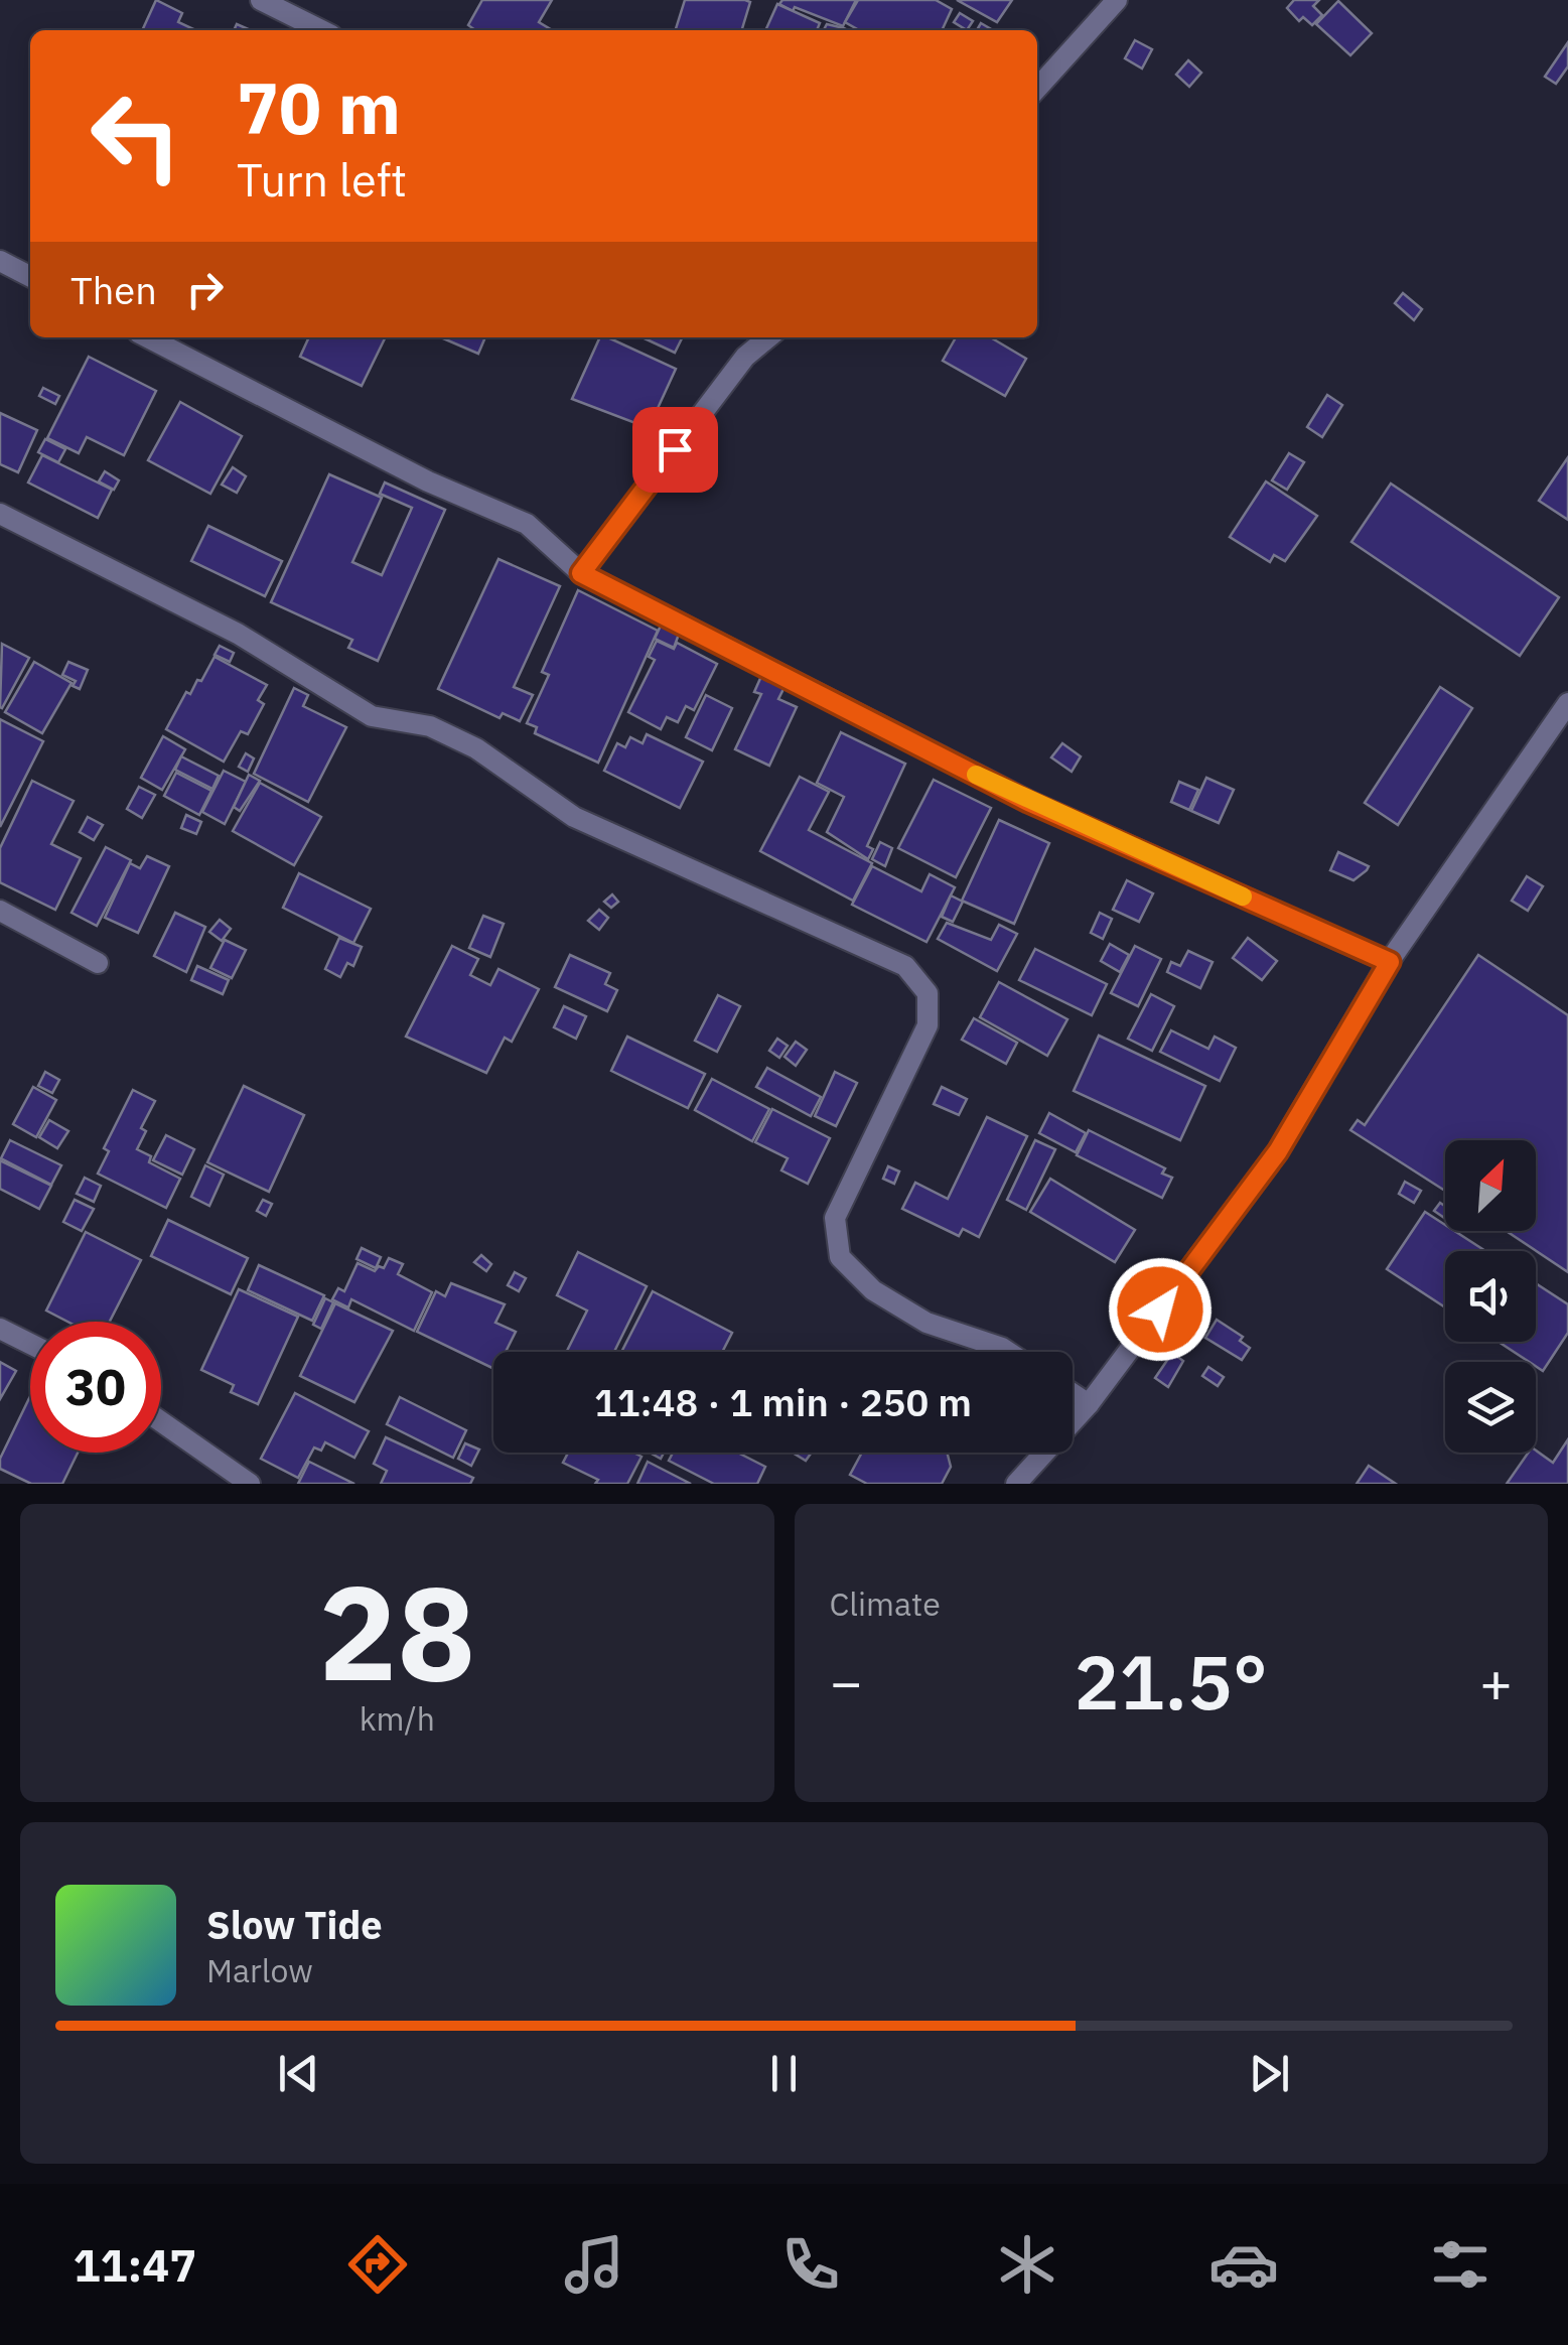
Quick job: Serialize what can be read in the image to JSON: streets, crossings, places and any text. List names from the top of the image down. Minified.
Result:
{"north":"top right","page":{"turn":["70 m","Turn left"],"then":"Then","limit":"30","trip":"11:48 · 1 min · 250 m","tile":[["28","km/h"],"Climate"],"heat":["−","21.5°","+"],"song":["Slow Tide","Marlow"],"tabs":"11:47"}}
